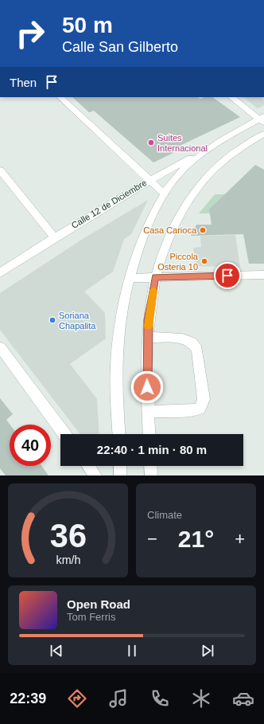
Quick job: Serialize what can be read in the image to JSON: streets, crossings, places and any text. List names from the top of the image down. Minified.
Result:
{"streets":{"street":["Calle 12 de Diciembre"]},"places":["Suites Internacional","Casa Carioca","Piccola Osteria 10","Soriana Chapalita"],"page":{"turn":["50 m","Calle San Gilberto"],"then":"Then","limit":"40","trip":"22:40 · 1 min · 80 m","tile":"Climate","heat":["−","21°","+"],"song":["Open Road","Tom Ferris"],"tabs":"22:39","gauge":["36","km/h"]}}
